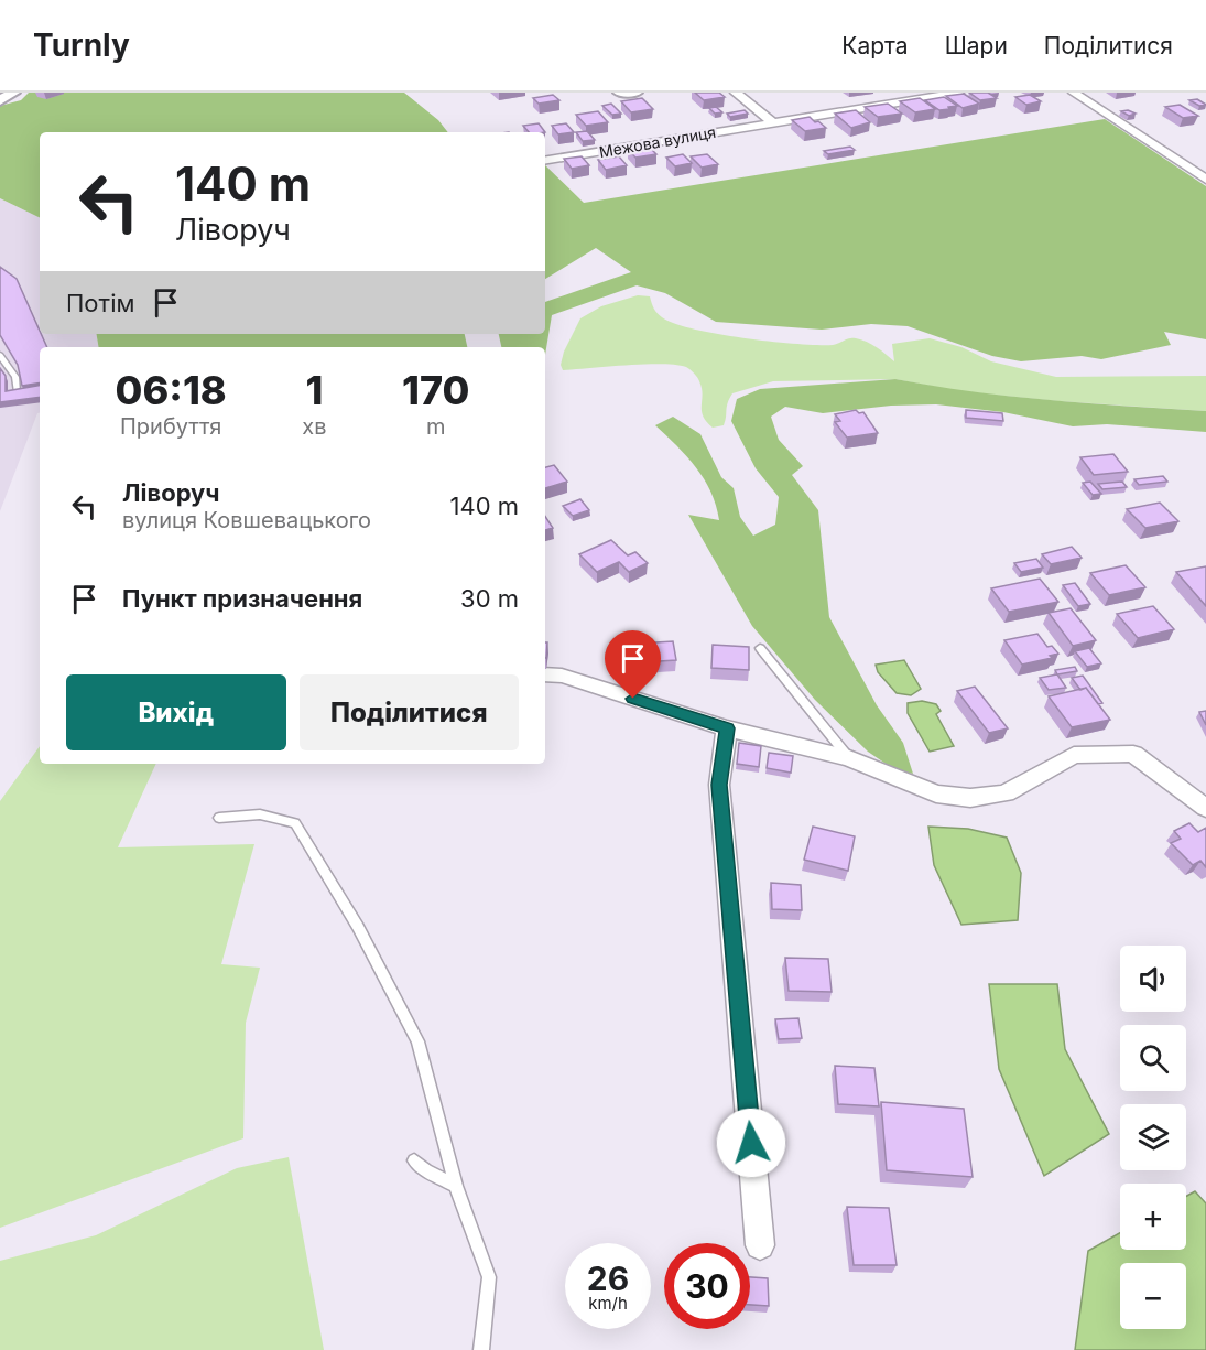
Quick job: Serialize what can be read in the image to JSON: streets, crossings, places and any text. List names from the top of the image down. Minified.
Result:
{"streets":{"street":["Межова вулиця"]},"page":{"header":"Turnly","nav":["Карта","Шари","Поділитися"],"turn":["140 m","Ліворуч"],"then":"Потім","eta":["06:18","Прибуття","1","хв","170","m"],"list":[{"name":"Ліворуч","note":"вулиця Ковшевацького","value":"140 m"},{"name":"Пункт призначення","value":"30 m"}],"buttons":["Вихід","Поділитися"],"map_buttons":["+","−"],"speed":"26 km/h","limit":"30"}}
